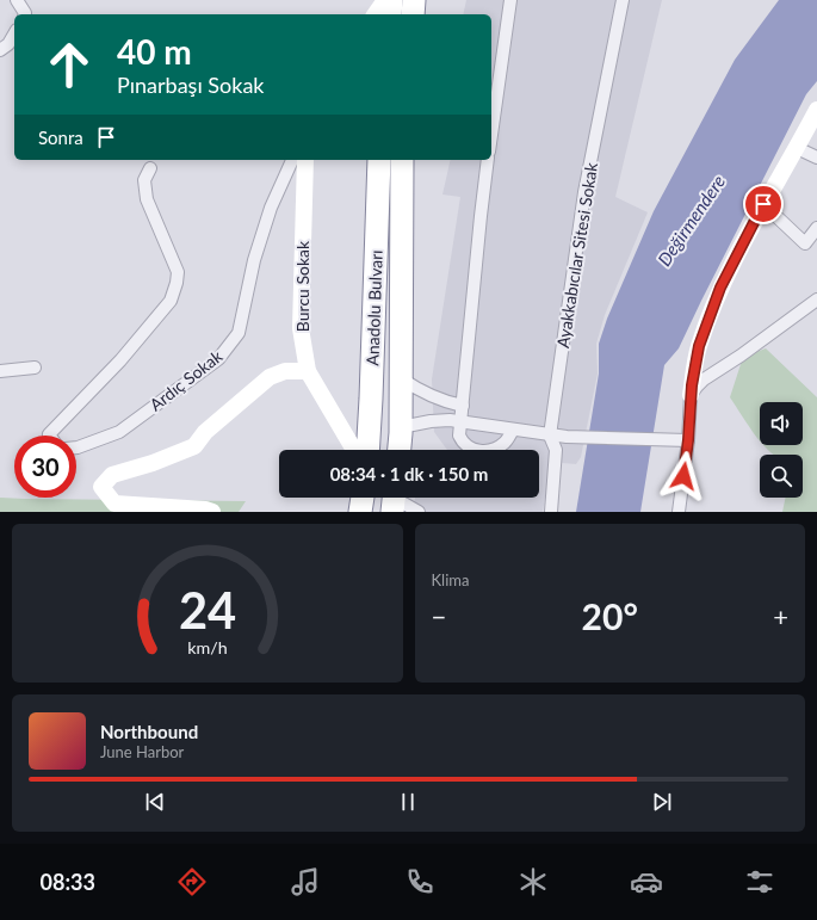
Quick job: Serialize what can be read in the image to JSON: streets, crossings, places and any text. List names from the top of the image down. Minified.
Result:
{"streets":{"highway":["Anadolu Bulvarı"],"street":["Ayakkabıcılar Sitesi Sokak","Burcu Sokak","Ardıç Sokak"]},"water":["Değirmendere"],"page":{"turn":["40 m","Pınarbaşı Sokak"],"then":"Sonra","limit":"30","trip":"08:34 · 1 dk · 150 m","tile":"Klima","heat":["−","20°","+"],"song":["Northbound","June Harbor"],"tabs":"08:33","gauge":["24","km/h"]}}
